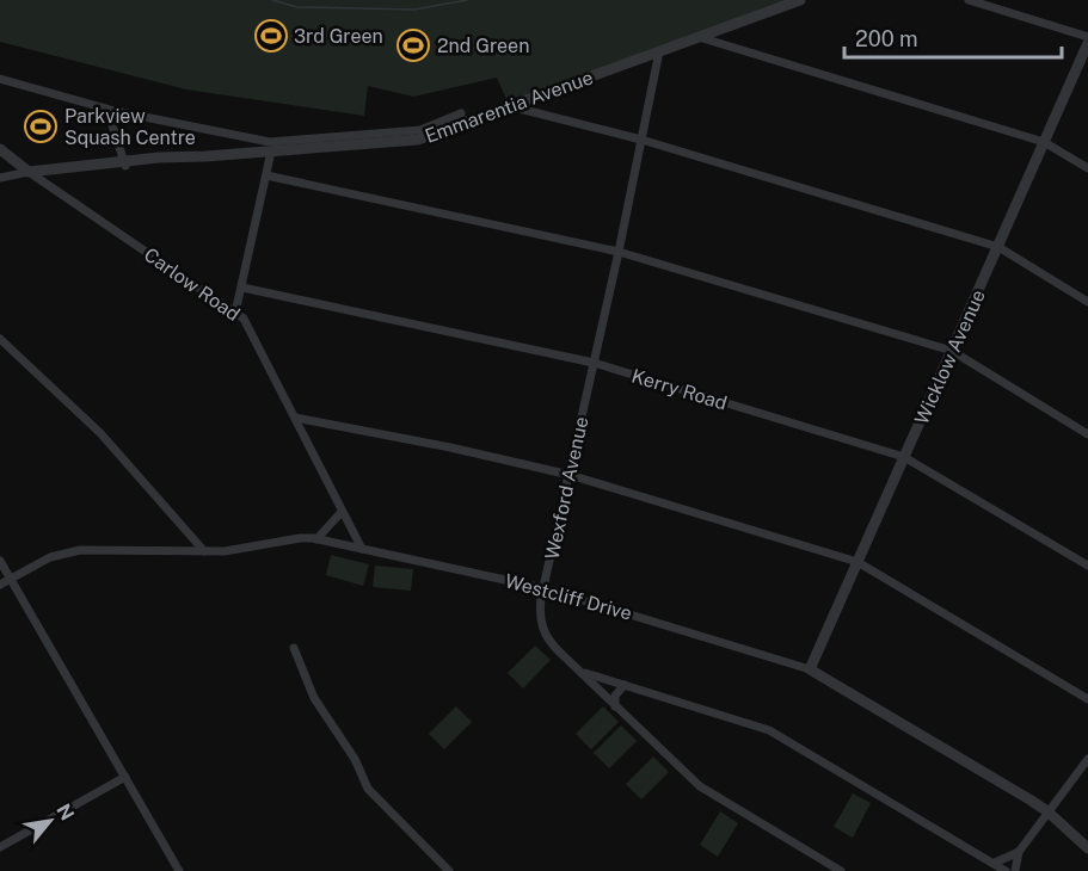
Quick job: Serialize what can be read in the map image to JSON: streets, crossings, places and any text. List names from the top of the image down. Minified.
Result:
{"streets":{"street":["Emmarentia Avenue","Carlow Road","Wicklow Avenue","Kerry Road","Wexford Avenue","Westcliff Drive"]},"crossings":[["Emmarentia Avenue","Carlow Road"],["Emmarentia Avenue","Wexford Avenue"],["Carlow Road","Westcliff Drive"],["Wicklow Avenue","Kerry Road"],["Wicklow Avenue","Westcliff Drive"],["Kerry Road","Wexford Avenue"],["Wexford Avenue","Westcliff Drive"]],"places":{"sports":["3rd Green","2nd Green","Parkview Squash Centre"]},"scale_bar":"200 m","north":"top right"}
